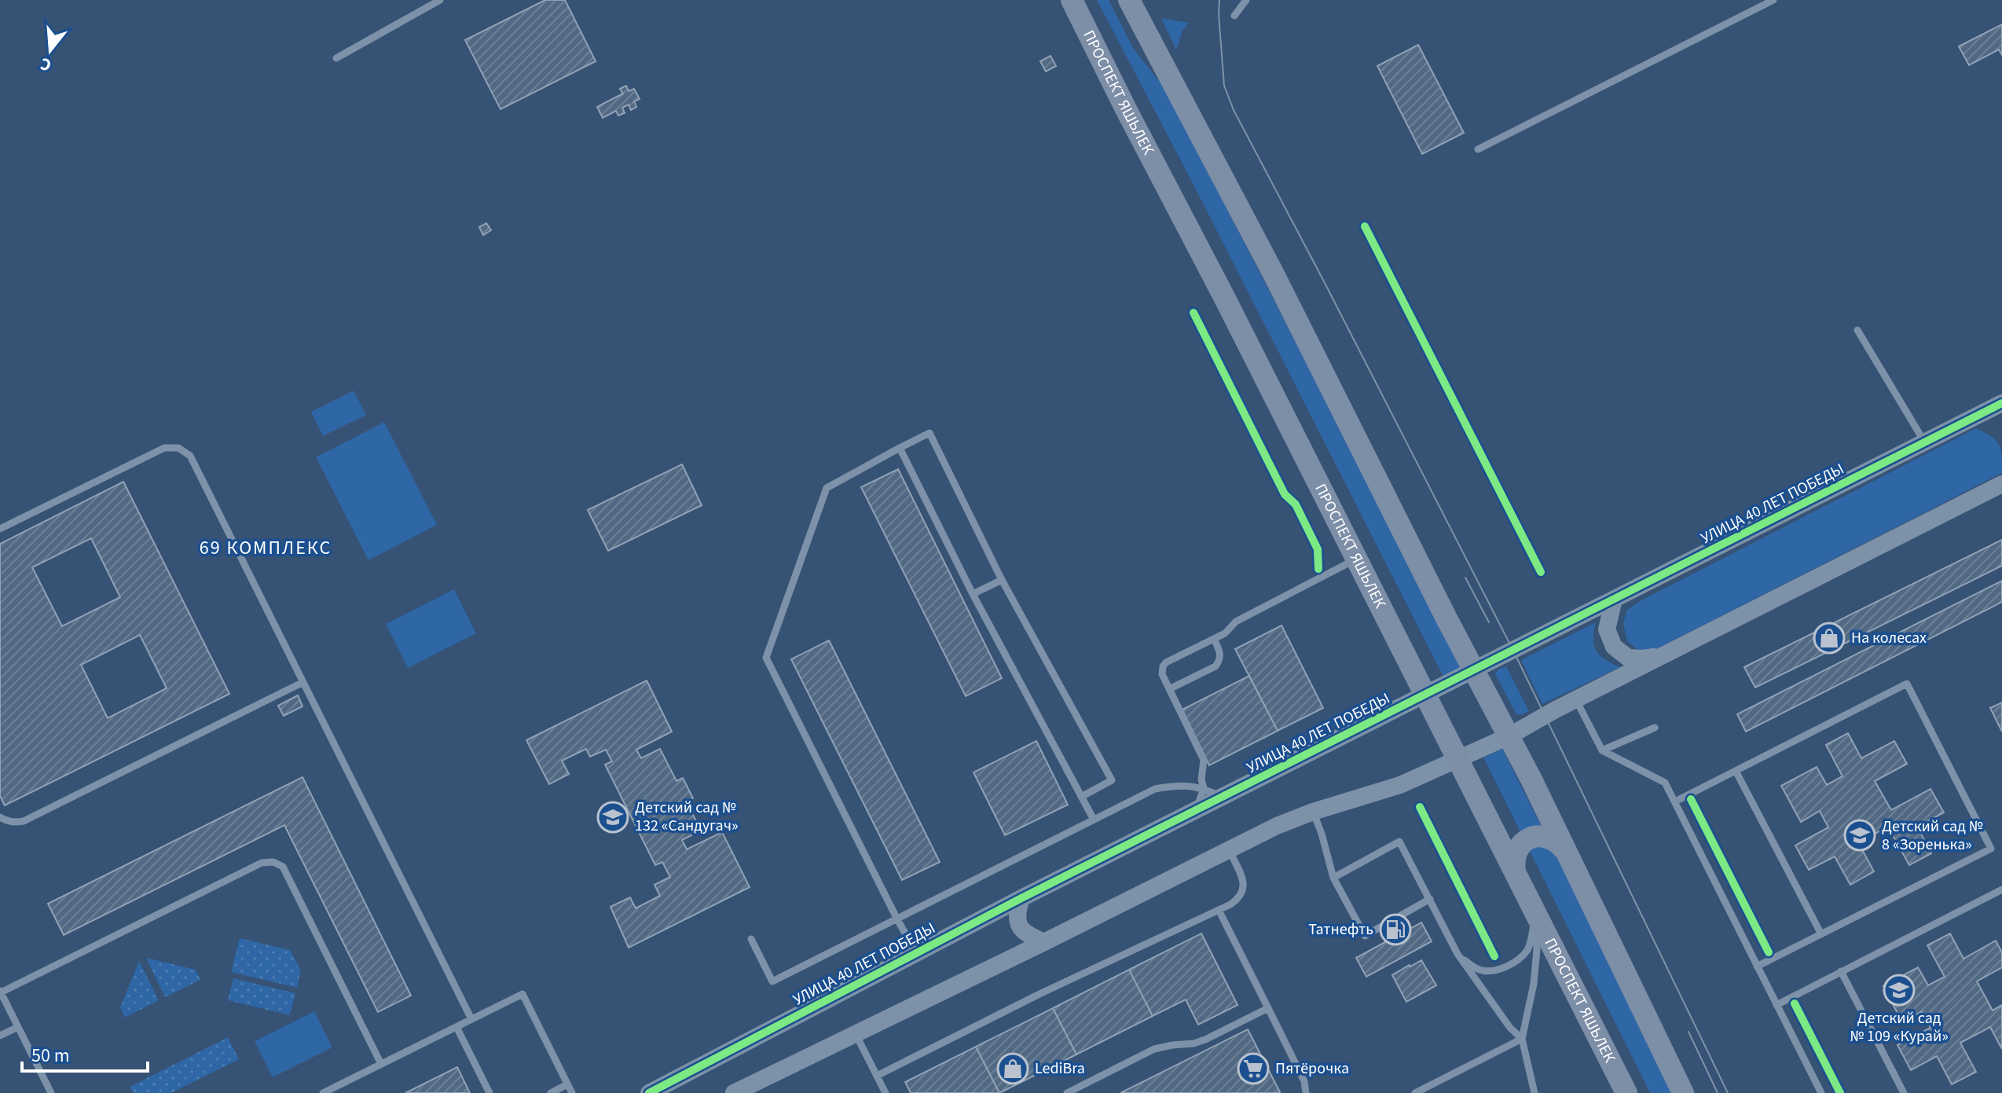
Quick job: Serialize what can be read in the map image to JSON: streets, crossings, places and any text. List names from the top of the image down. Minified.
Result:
{"streets":{"main road":["ПРОСПЕКТ ЯШЬЛЕК"],"street":["УЛИЦА 40 ЛЕТ ПОБЕДЫ"]},"crossings":[["ПРОСПЕКТ ЯШЬЛЕК","УЛИЦА 40 ЛЕТ ПОБЕДЫ"]],"districts":["69 КОМПЛЕКС"],"places":{"shop":["На колесах","LediBra"],"school or university":["Детский сад № 132 «Сандугач»","Детский сад № 8 «Зоренька»","Детский сад № 109 «Курай»"],"fuel station":["Татнефть"],"supermarket":["Пятёрочка"]},"scale_bar":"50 m","north":"bottom"}
